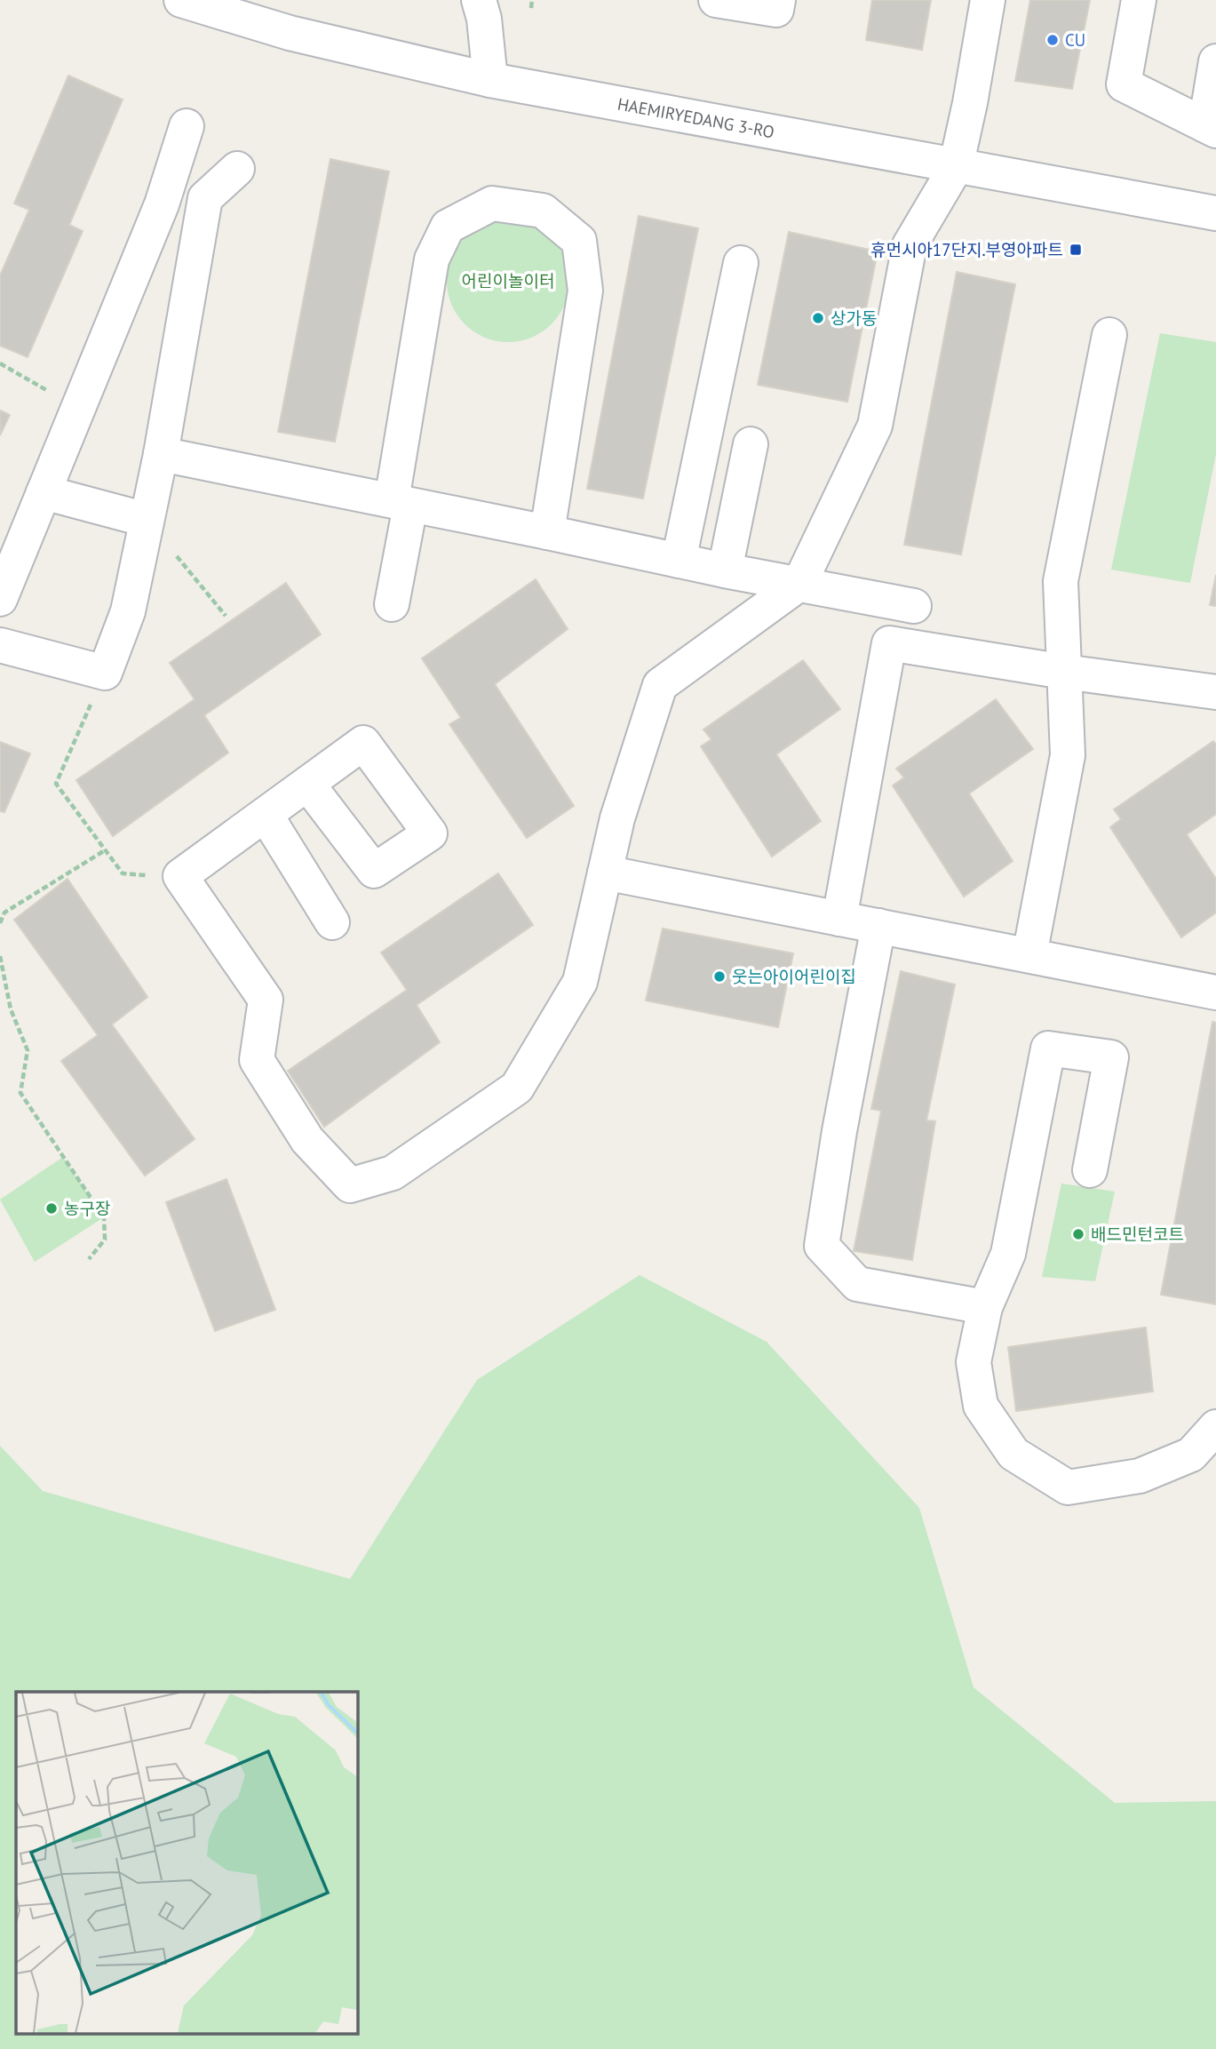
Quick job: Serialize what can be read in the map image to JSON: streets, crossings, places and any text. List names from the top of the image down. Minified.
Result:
{"streets":{"street":["HAEMIRYEDANG 3-RO"]},"parks":["어린이놀이터"],"places":{"other":["CU","상가동","웃는아이어린이집","농구장","배드민턴코트"],"transit":["휴먼시아17단지.부영아파트"]}}
